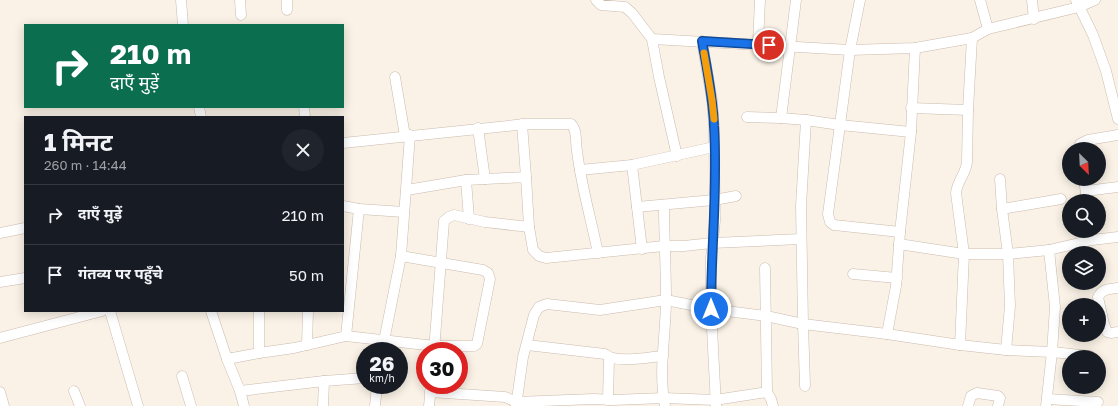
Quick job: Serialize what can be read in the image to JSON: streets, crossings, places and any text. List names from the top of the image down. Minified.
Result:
{"north":"bottom right","page":{"turn":["210 m","दाएँ मुड़ें"],"heading":["1 मिनट","260 m · 14:44"],"map_buttons":["+","−"],"list":[{"name":"दाएँ मुड़ें","value":"210 m"},{"name":"गंतव्य पर पहुँचे","value":"50 m"}],"speed":"26 km/h","limit":"30"}}
